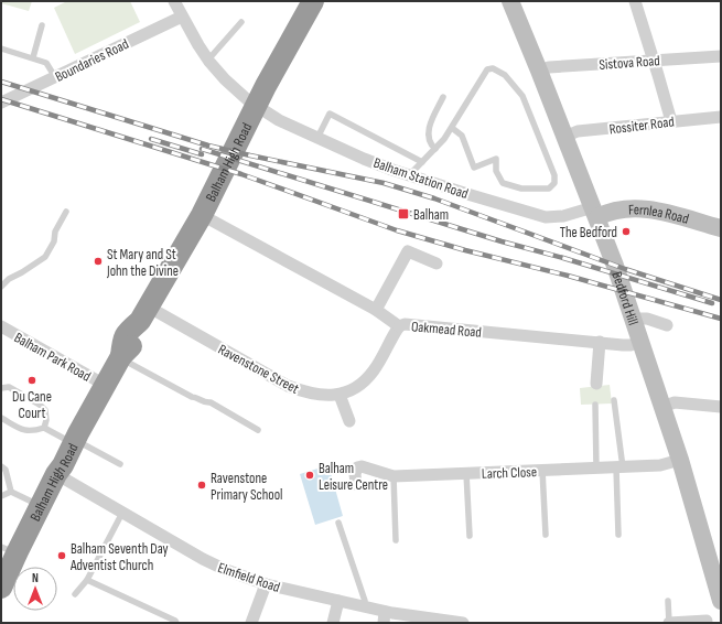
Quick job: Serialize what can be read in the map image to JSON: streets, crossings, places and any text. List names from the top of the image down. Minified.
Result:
{"streets":{"highway":["Balham High Road"],"main road":["Fernlea Road","Bedford Hill"],"street":["Boundaries Road","Sistova Road","Rossiter Road","Balham Station Road","Oakmead Road","Balham Park Road","Ravenstone Street","Larch Close","Elmfield Road"]},"crossings":[["Boundaries Road","Balham Station Road"],["Sistova Road","Bedford Hill"],["Rossiter Road","Bedford Hill"],["Balham High Road","Balham Station Road"],["Balham High Road","Oakmead Road"],["Balham High Road","Balham Park Road"],["Balham High Road","Ravenstone Street"],["Balham High Road","Elmfield Road"],["Balham Station Road","Fernlea Road"],["Balham Station Road","Bedford Hill"],["Fernlea Road","Bedford Hill"],["Bedford Hill","Oakmead Road"],["Bedford Hill","Larch Close"],["Oakmead Road","Ravenstone Street"]],"places":{"transit":["Balham"],"other":["The Bedford","St Mary and St John the Divine","Du Cane Court","Balham Leisure Centre","Ravenstone Primary School","Balham Seventh Day Adventist Church"]},"north":"top"}
